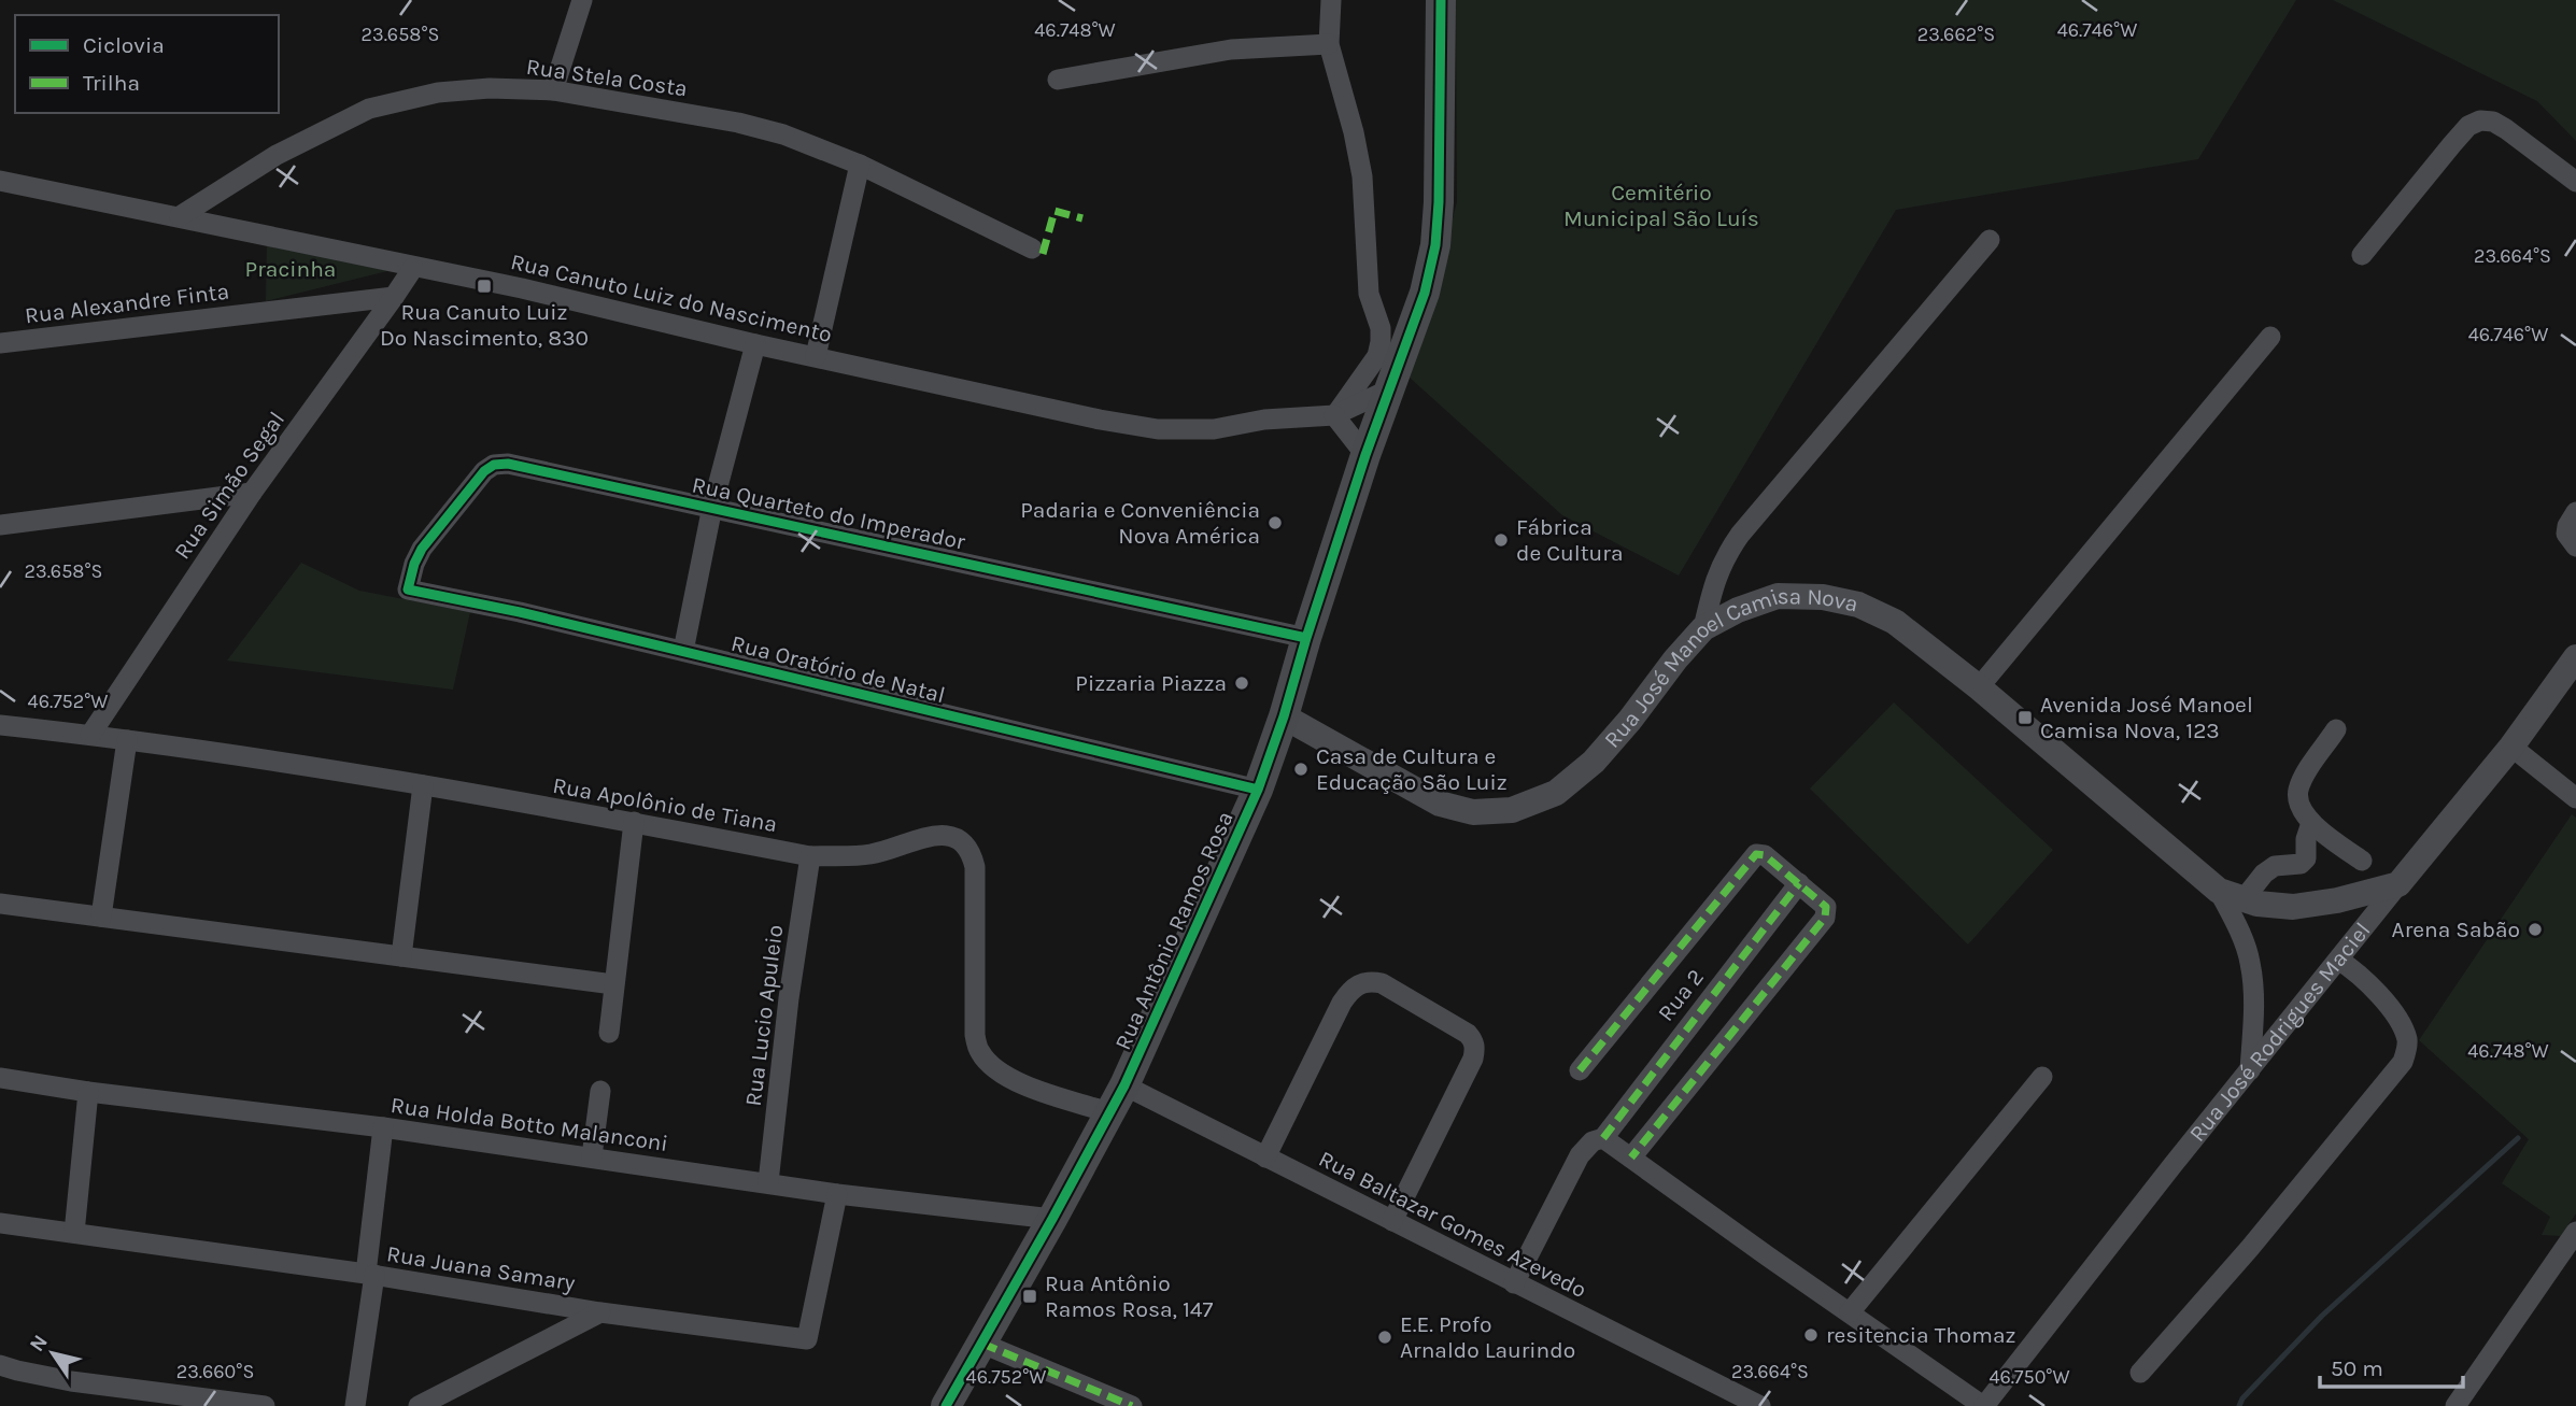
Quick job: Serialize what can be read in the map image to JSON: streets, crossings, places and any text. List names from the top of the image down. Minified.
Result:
{"streets":{"main road":["Rua Antônio Ramos Rosa"],"street":["Rua Stela Costa","Rua Canuto Luiz do Nascimento","Rua Alexandre Finta","Rua Simão Segal","Rua Quarteto do Imperador","Rua Oratório de Natal","Rua José Manoel Camisa Nova","Rua Apolônio de Tiana","Rua 2","Rua Lucio Apuleio","Rua José Rodrigues Maciel","Rua Holda Botto Malanconi","Rua Baltazar Gomes Azevedo","Rua Juana Samary"]},"crossings":[["Rua Stela Costa","Rua Canuto Luiz do Nascimento"],["Rua Canuto Luiz do Nascimento","Rua Simão Segal"],["Rua Canuto Luiz do Nascimento","Rua Antônio Ramos Rosa"],["Rua Alexandre Finta","Rua Simão Segal"],["Rua Simão Segal","Rua Apolônio de Tiana"],["Rua Quarteto do Imperador","Rua Oratório de Natal"],["Rua Quarteto do Imperador","Rua Antônio Ramos Rosa"],["Rua Oratório de Natal","Rua Antônio Ramos Rosa"],["Rua José Manoel Camisa Nova","Rua Antônio Ramos Rosa"],["Rua José Manoel Camisa Nova","Rua José Rodrigues Maciel"],["Rua Apolônio de Tiana","Rua Antônio Ramos Rosa"],["Rua Apolônio de Tiana","Rua Lucio Apuleio"],["Rua Antônio Ramos Rosa","Rua Holda Botto Malanconi"],["Rua Antônio Ramos Rosa","Rua Baltazar Gomes Azevedo"],["Rua 2","Rua José Rodrigues Maciel"],["Rua Lucio Apuleio","Rua Holda Botto Malanconi"],["Rua Holda Botto Malanconi","Rua Juana Samary"]],"parks":["Cemitério Municipal São Luís","Pracinha"],"places":{"transit":["Rua Canuto Luiz Do Nascimento, 830","Avenida José Manoel Camisa Nova, 123","Rua Antônio Ramos Rosa, 147"],"other":["Padaria e Conveniência Nova América","Fábrica de Cultura","Pizzaria Piazza","Casa de Cultura e Educação São Luiz","Arena Sabão","resitencia Thomaz","E.E. Profº Arnaldo Laurindo"]},"legend":["Ciclovia","Trilha"],"scale_bar":"50 m","north":"top left","coordinates":["46.746°W","46.748°W","23.658°S","23.662°S","23.664°S","46.752°W","23.660°S","46.750°W"]}
